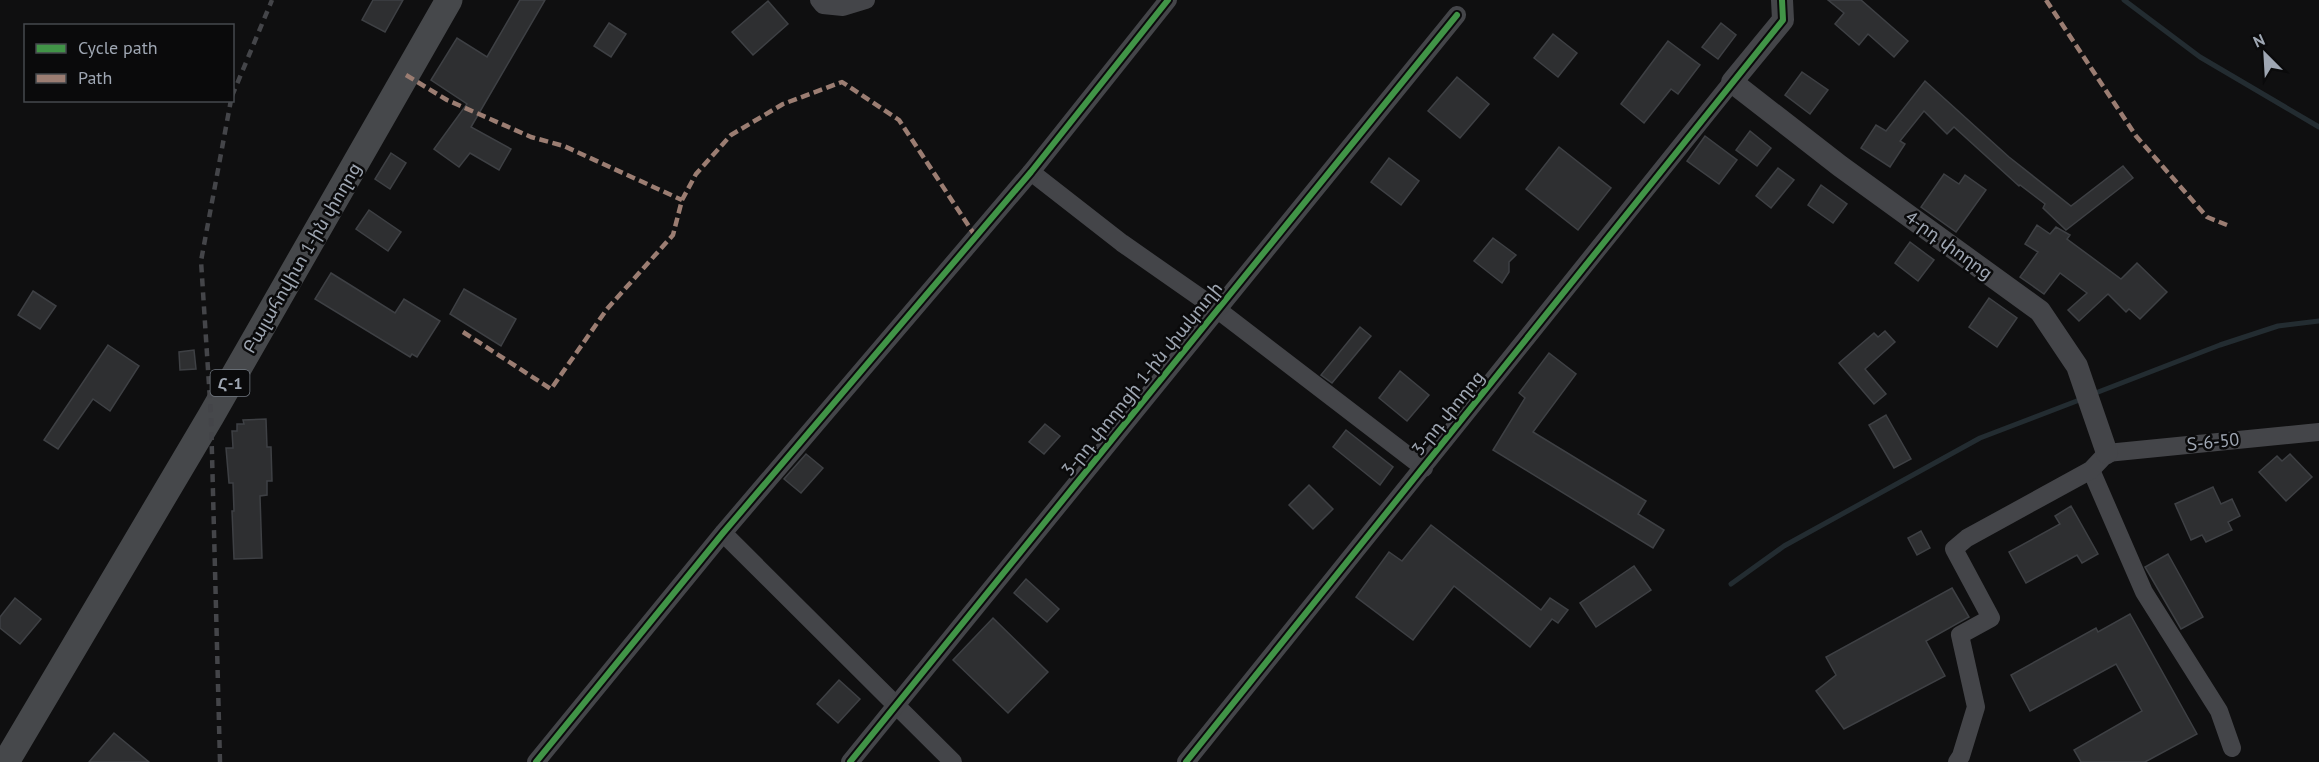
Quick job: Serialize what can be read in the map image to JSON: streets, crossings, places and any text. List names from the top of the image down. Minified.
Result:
{"streets":{"main road":["Բալահովիտ 1-ին փողոց","Հ-1"],"street":["4-րդ փողոց","3-րդ փողոցի 1-ին փակուղի","3-րդ փողոց","Տ-6-50"]},"crossings":[["4-րդ փողոց","3-րդ փողոց"],["4-րդ փողոց","Տ-6-50"]],"legend":["Cycle path","Path"],"north":"top left"}
